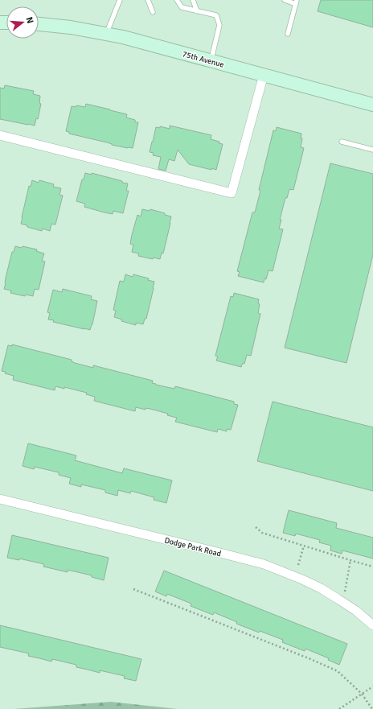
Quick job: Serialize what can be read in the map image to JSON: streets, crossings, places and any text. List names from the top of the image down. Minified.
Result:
{"streets":{"street":["75th Avenue","Dodge Park Road"]},"north":"right"}
